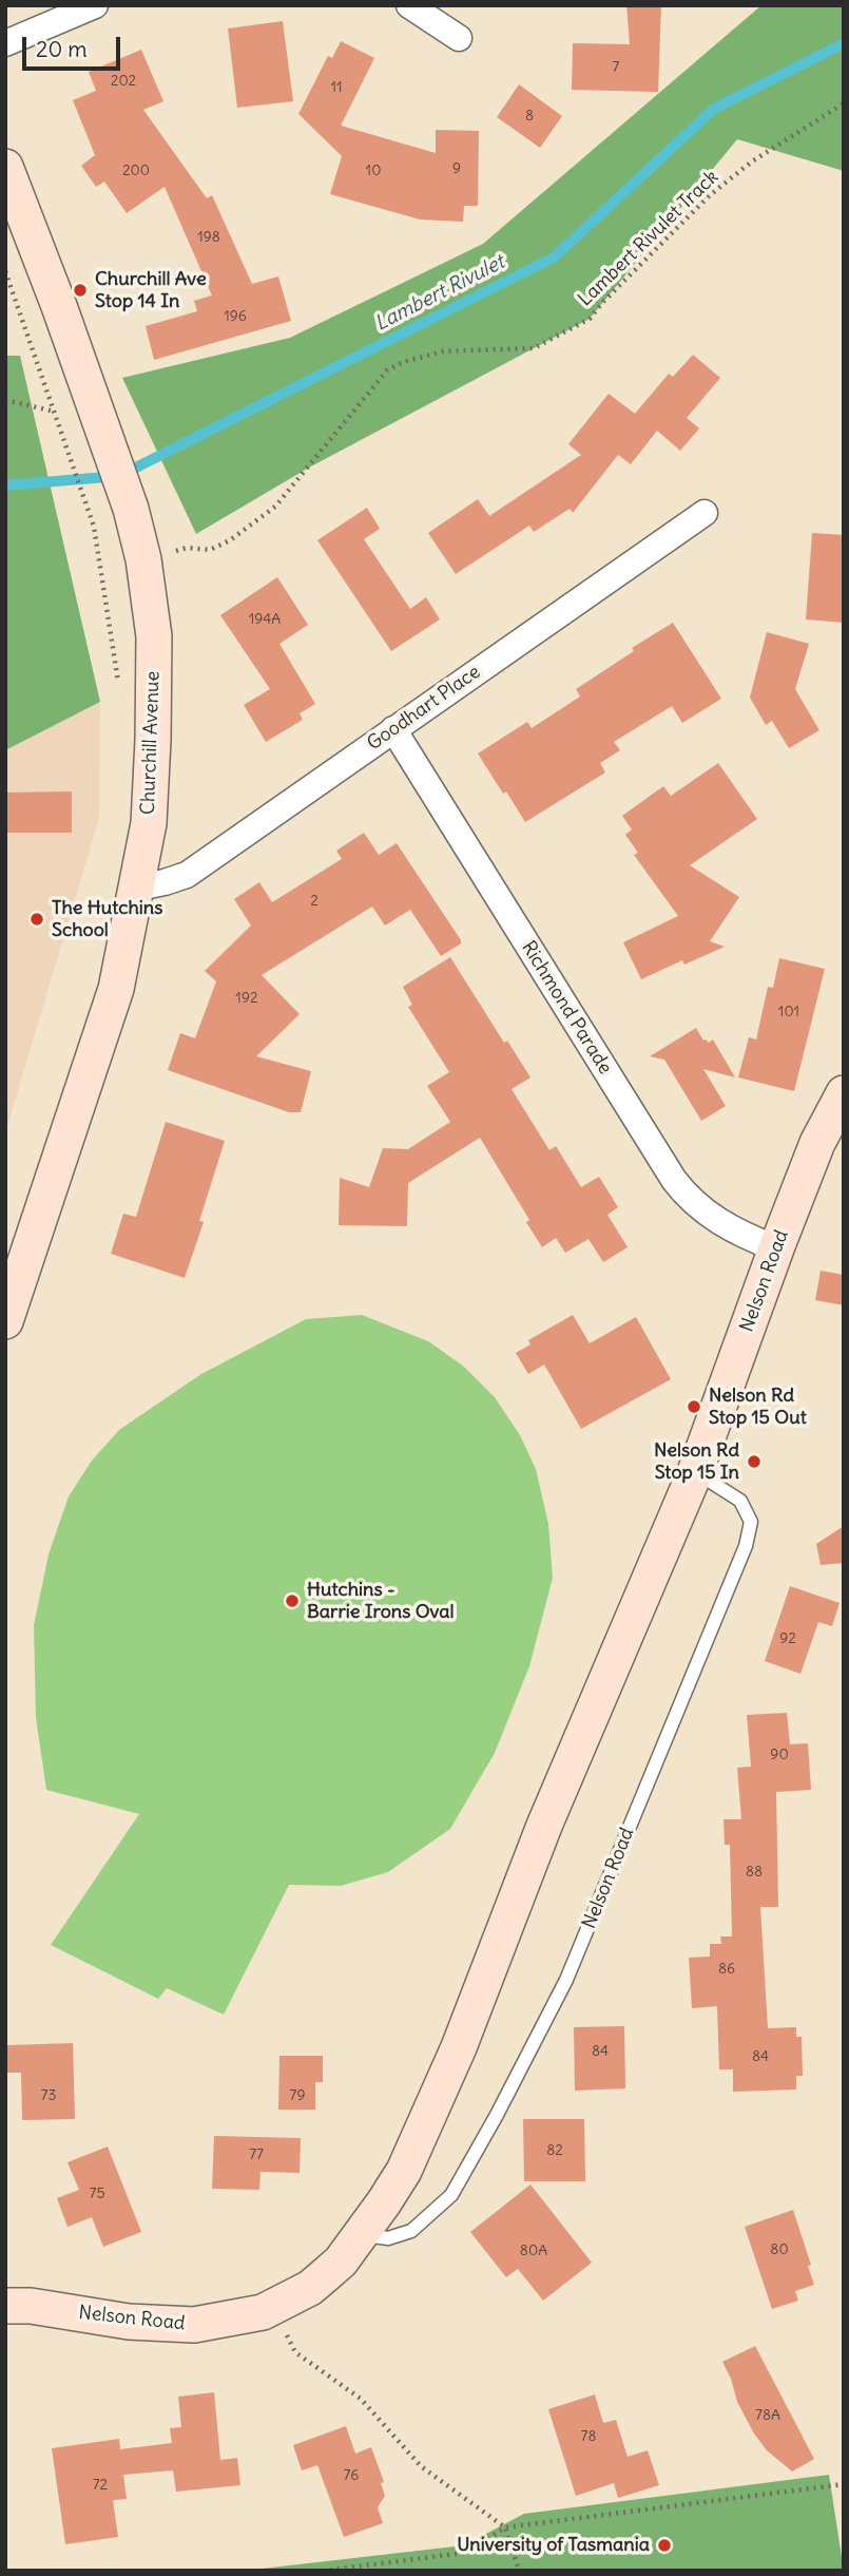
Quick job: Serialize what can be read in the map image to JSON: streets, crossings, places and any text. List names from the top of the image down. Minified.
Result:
{"streets":{"street":["Goodhart Place","Churchill Avenue","Richmond Parade","Nelson Road"],"path":["Lambert Rivulet Track"]},"crossings":[["Lambert Rivulet Track","Churchill Avenue"],["Goodhart Place","Churchill Avenue"],["Goodhart Place","Richmond Parade"],["Richmond Parade","Nelson Road"]],"water":["Lambert Rivulet"],"places":["Churchill Ave Stop 14 In","The Hutchins School","Nelson Rd Stop 15 Out","Nelson Rd Stop 15 In","Hutchins - Barrie Irons Oval","University of Tasmania"],"house_numbers":["7","202","11","8","9","200","10","198","196","194A","2","192","101","92","90","88","86","84","84","73","79","82","77","75","80","80A","78A","78","76","72"],"scale_bar":"20 m"}
